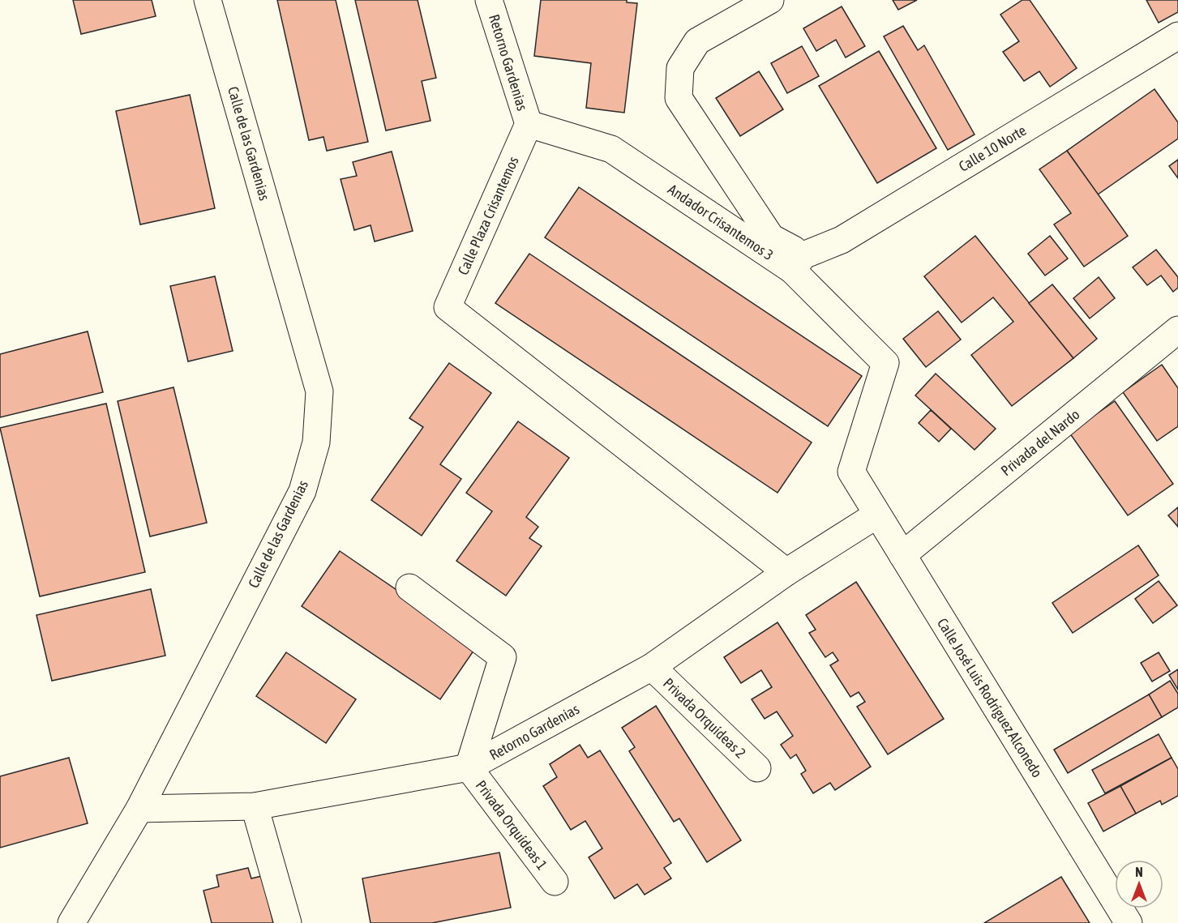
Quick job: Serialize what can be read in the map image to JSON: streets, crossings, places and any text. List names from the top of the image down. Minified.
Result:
{"streets":{"street":["Retorno Gardenias","Calle de las Gardenias","Calle 10 Norte","Calle Plaza Crisantemos","Andador Crisantemos 3","Privada del Nardo","Calle José Luis Rodríguez Alconedo","Privada Orquídeas 2","Privada Orquídeas 1"]},"crossings":[["Retorno Gardenias","Calle de las Gardenias"],["Retorno Gardenias","Calle Plaza Crisantemos"],["Retorno Gardenias","Andador Crisantemos 3"],["Retorno Gardenias","Calle José Luis Rodríguez Alconedo"],["Retorno Gardenias","Privada Orquídeas 2"],["Retorno Gardenias","Privada Orquídeas 1"],["Calle 10 Norte","Andador Crisantemos 3"],["Calle Plaza Crisantemos","Andador Crisantemos 3"],["Andador Crisantemos 3","Calle José Luis Rodríguez Alconedo"],["Privada del Nardo","Calle José Luis Rodríguez Alconedo"]],"north":"top"}
